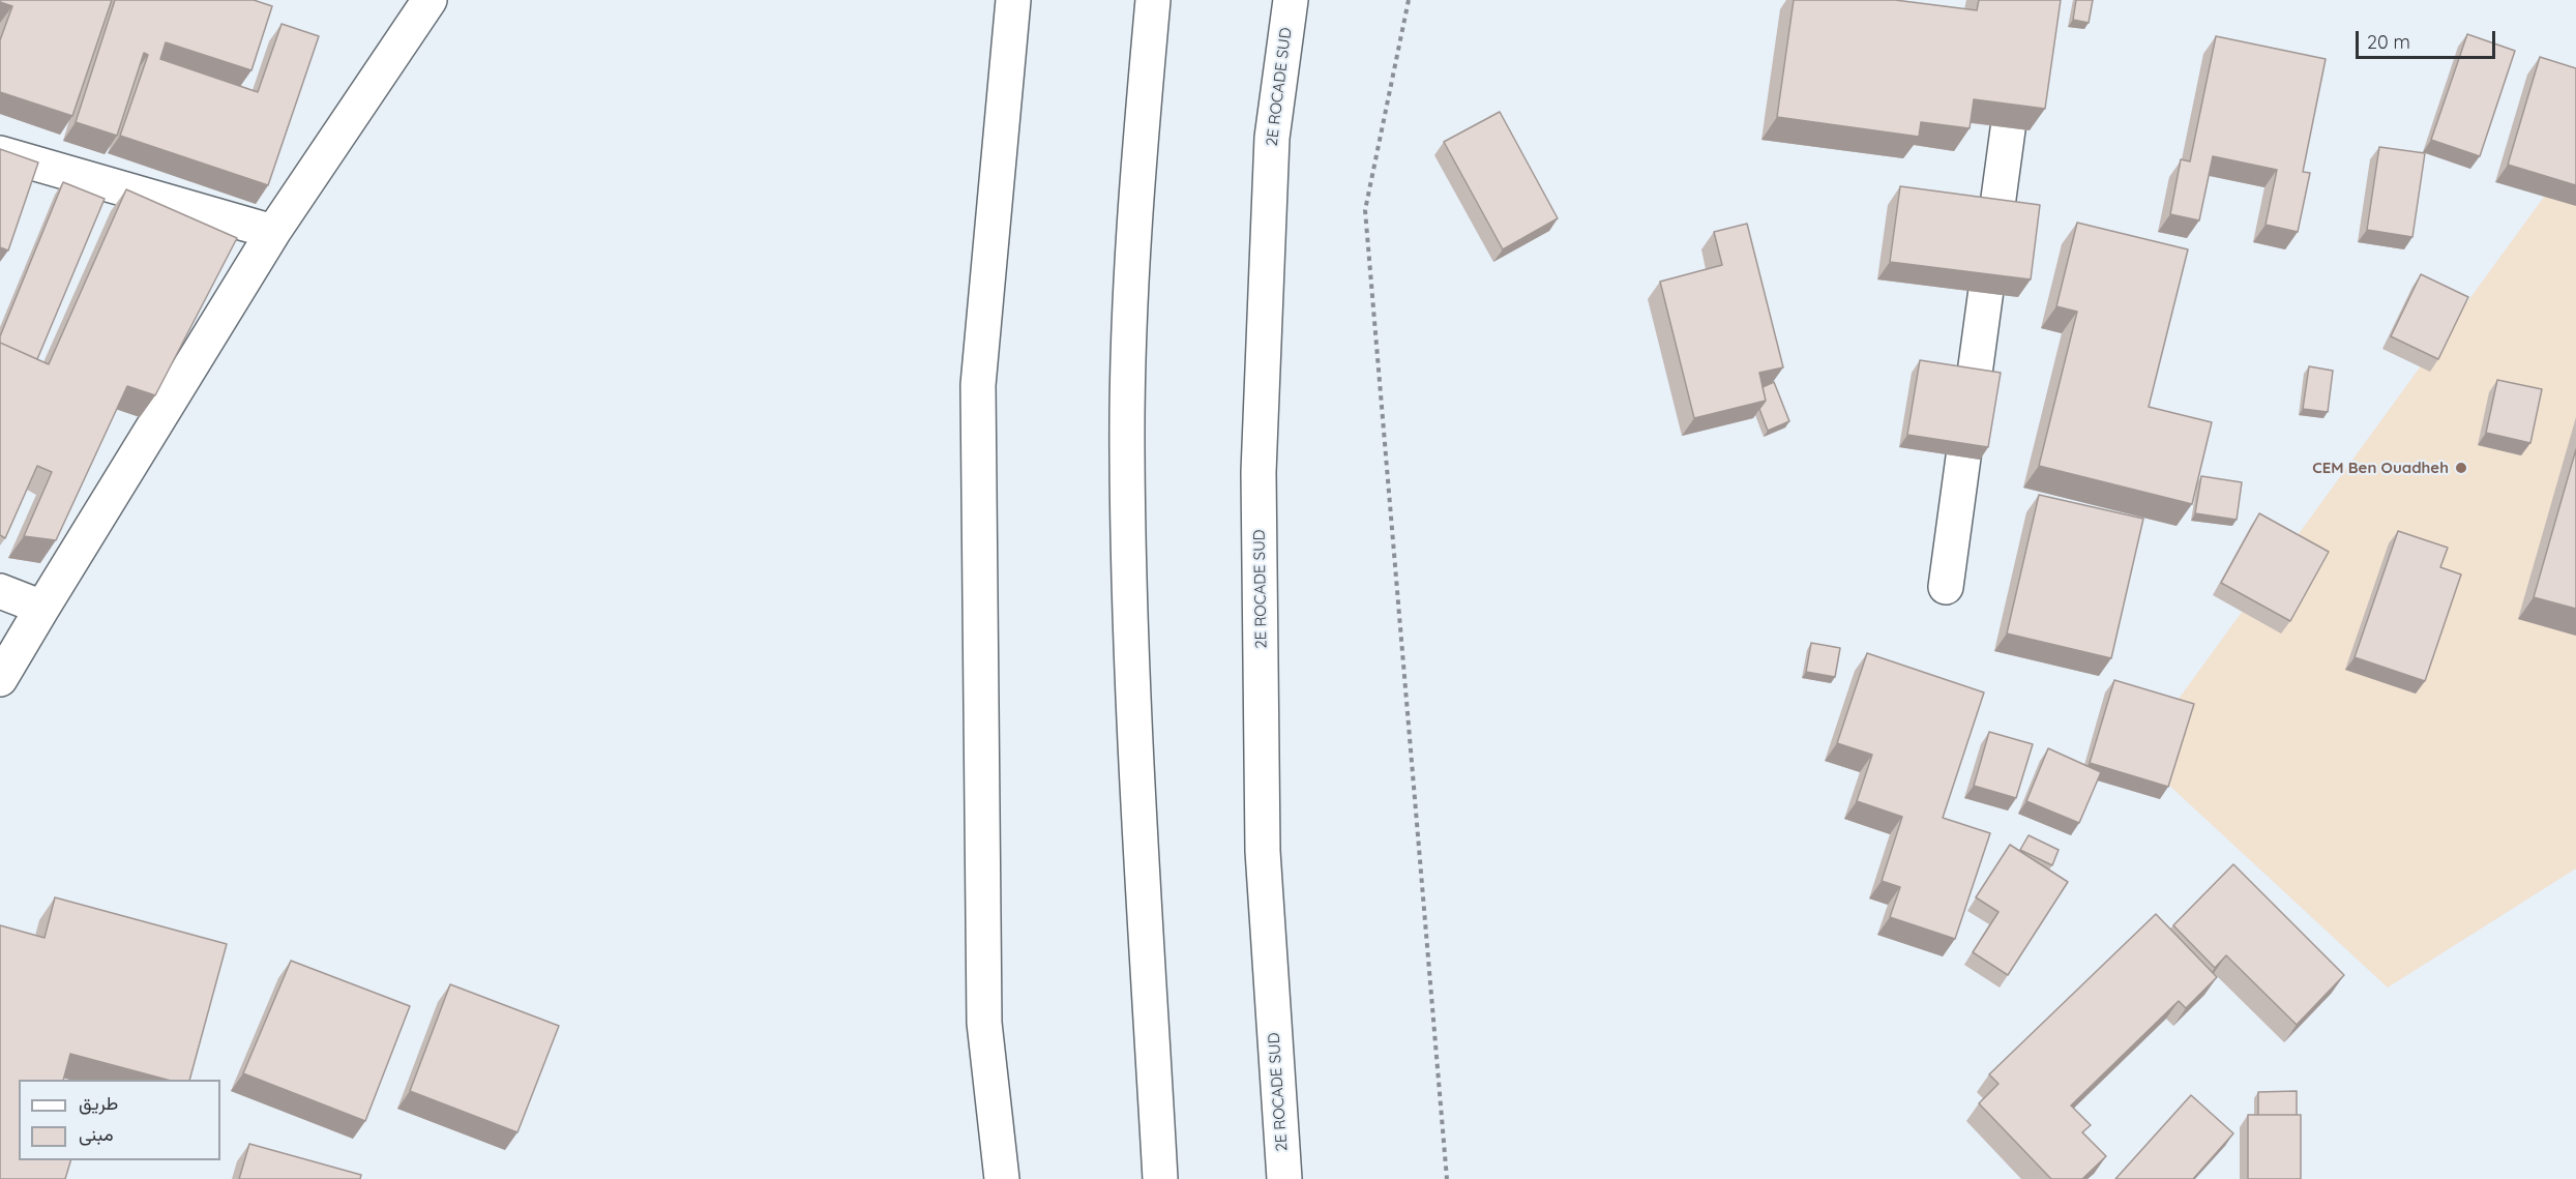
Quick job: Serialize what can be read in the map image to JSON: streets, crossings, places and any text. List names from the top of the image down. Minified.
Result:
{"streets":{"main road":["2E ROCADE SUD"]},"places":["CEM Ben Ouadheh"],"legend":["طريق","مبنى"],"scale_bar":"20 m"}
